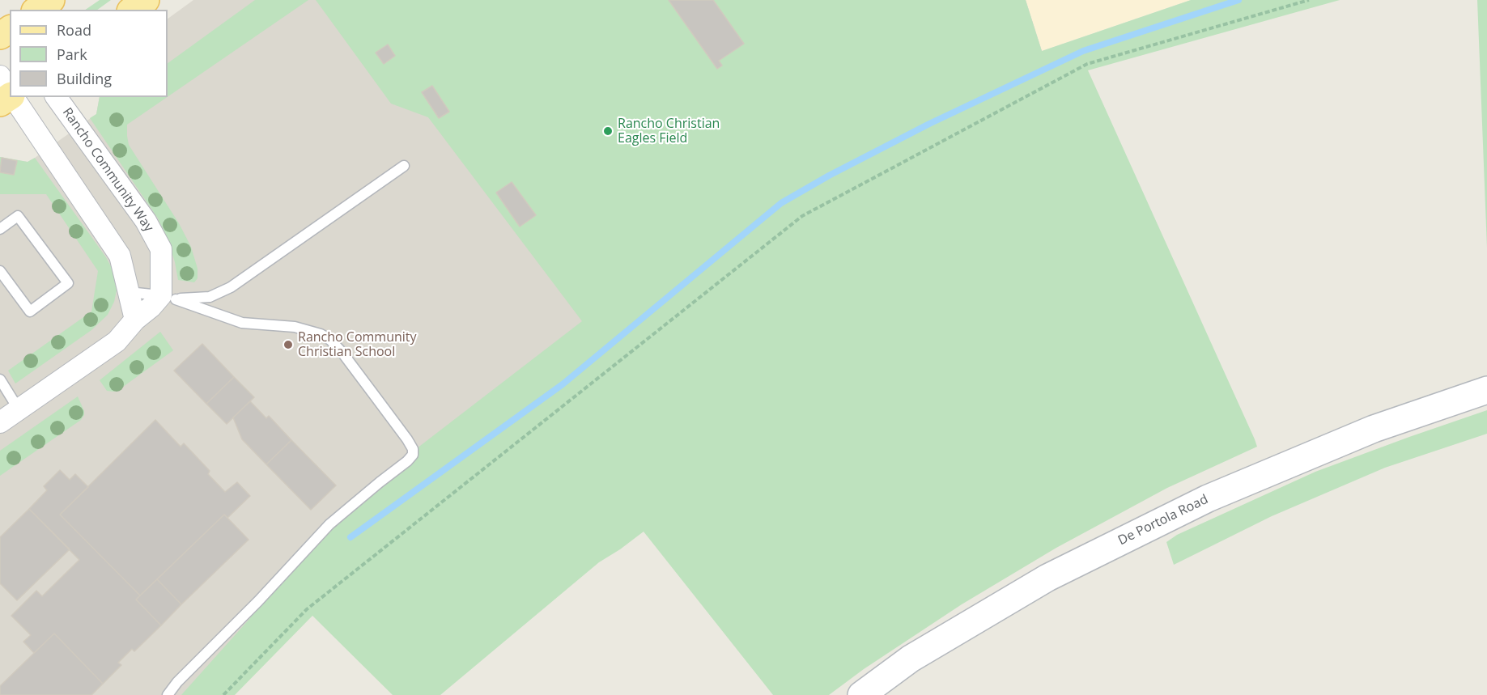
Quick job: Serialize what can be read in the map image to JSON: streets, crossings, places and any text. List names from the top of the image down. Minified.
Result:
{"streets":{"main road":["De Portola Road"],"street":["Rancho Community Way"]},"places":["Rancho Christian Eagles Field","Rancho Community Christian School"],"legend":["Road","Park","Building"]}
